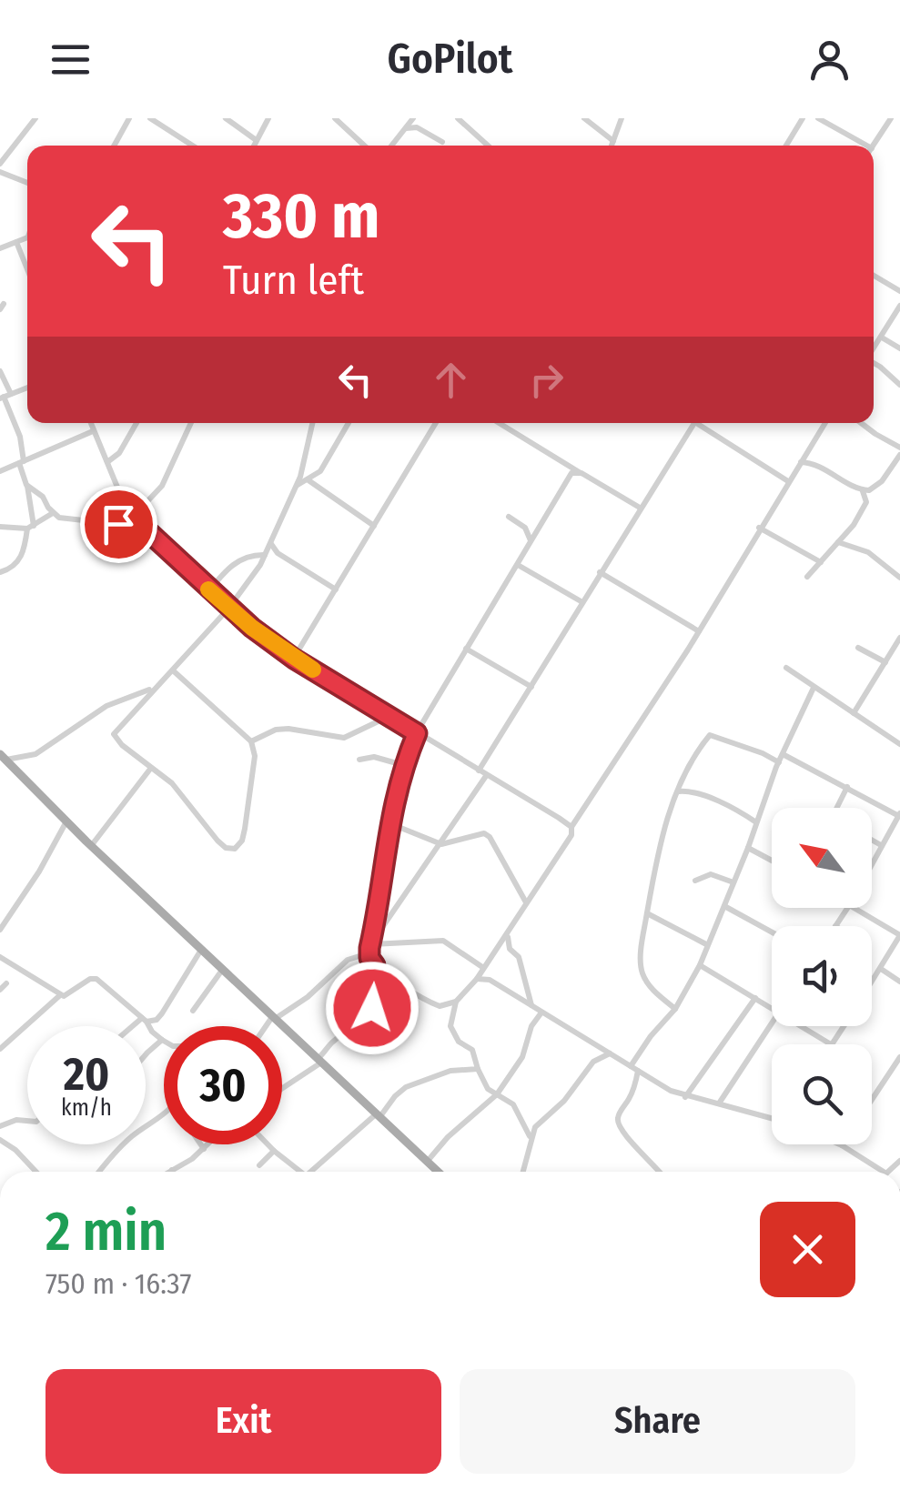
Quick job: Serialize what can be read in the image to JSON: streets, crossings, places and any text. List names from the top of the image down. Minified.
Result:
{"north":"top left","page":{"header":"GoPilot","turn":["330 m","Turn left"],"speed":"20 km/h","limit":"30","heading":["2 min","750 m · 16:37"],"buttons":["Exit","Share"]}}
